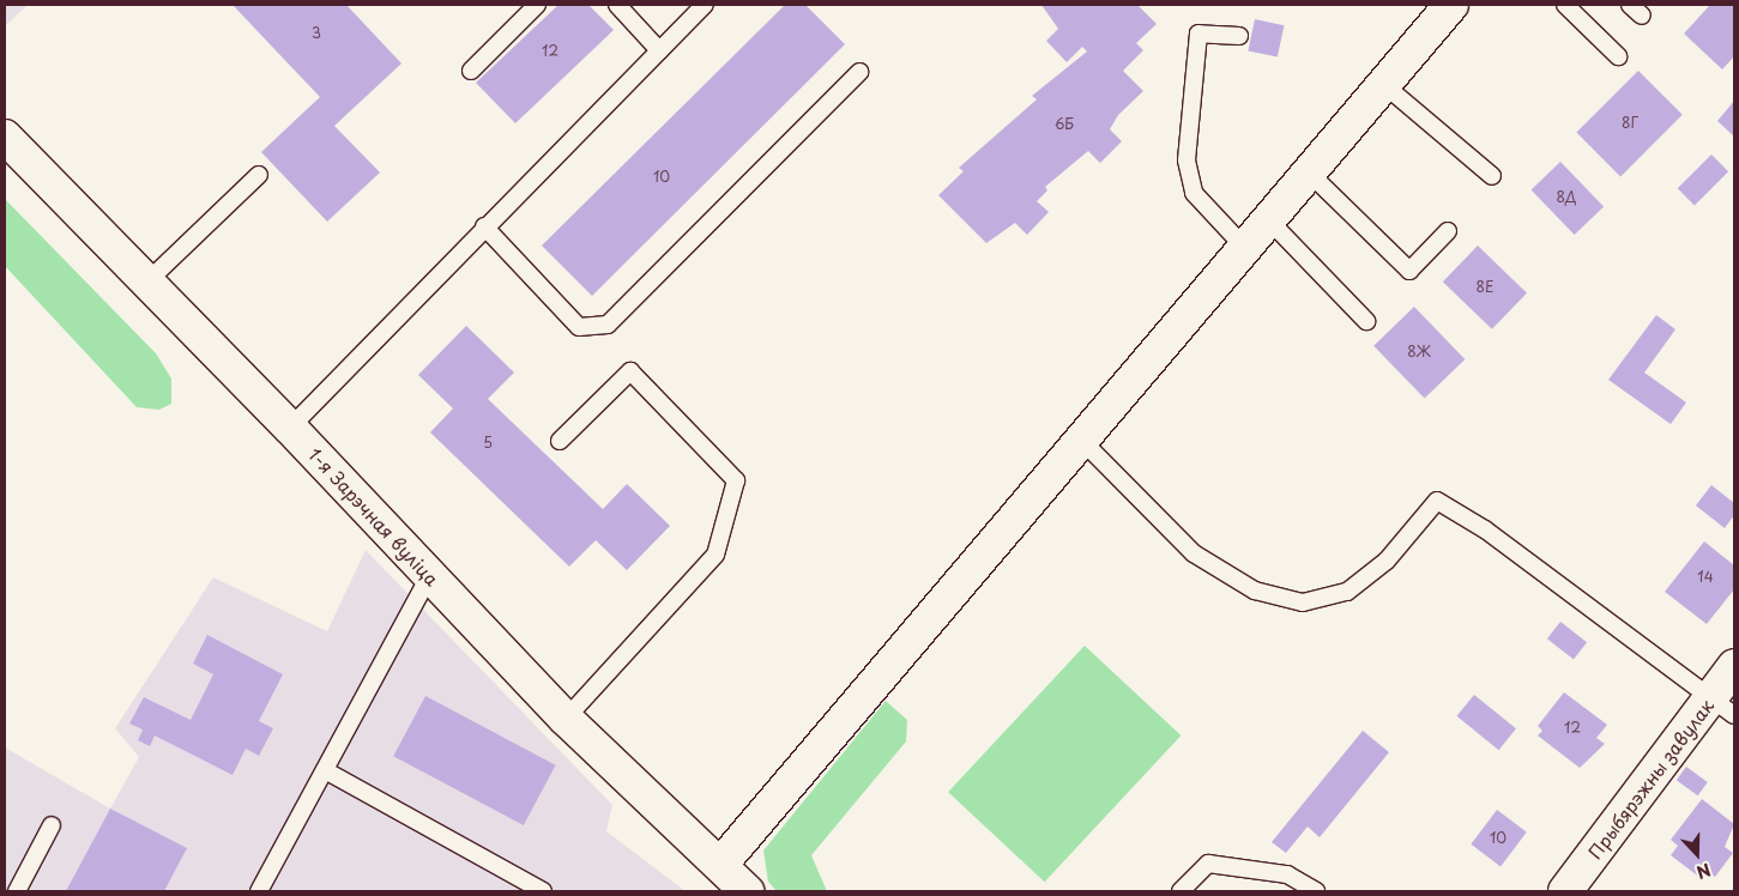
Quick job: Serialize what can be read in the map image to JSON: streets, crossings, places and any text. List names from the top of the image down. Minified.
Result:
{"streets":{"street":["1-я Зарэчная вуліца","Прыбярэжны завулак"]},"house_numbers":["3","12","8Г","6Б","10","8Д","8Е","8Ж","5","14","12","10"],"north":"bottom"}
